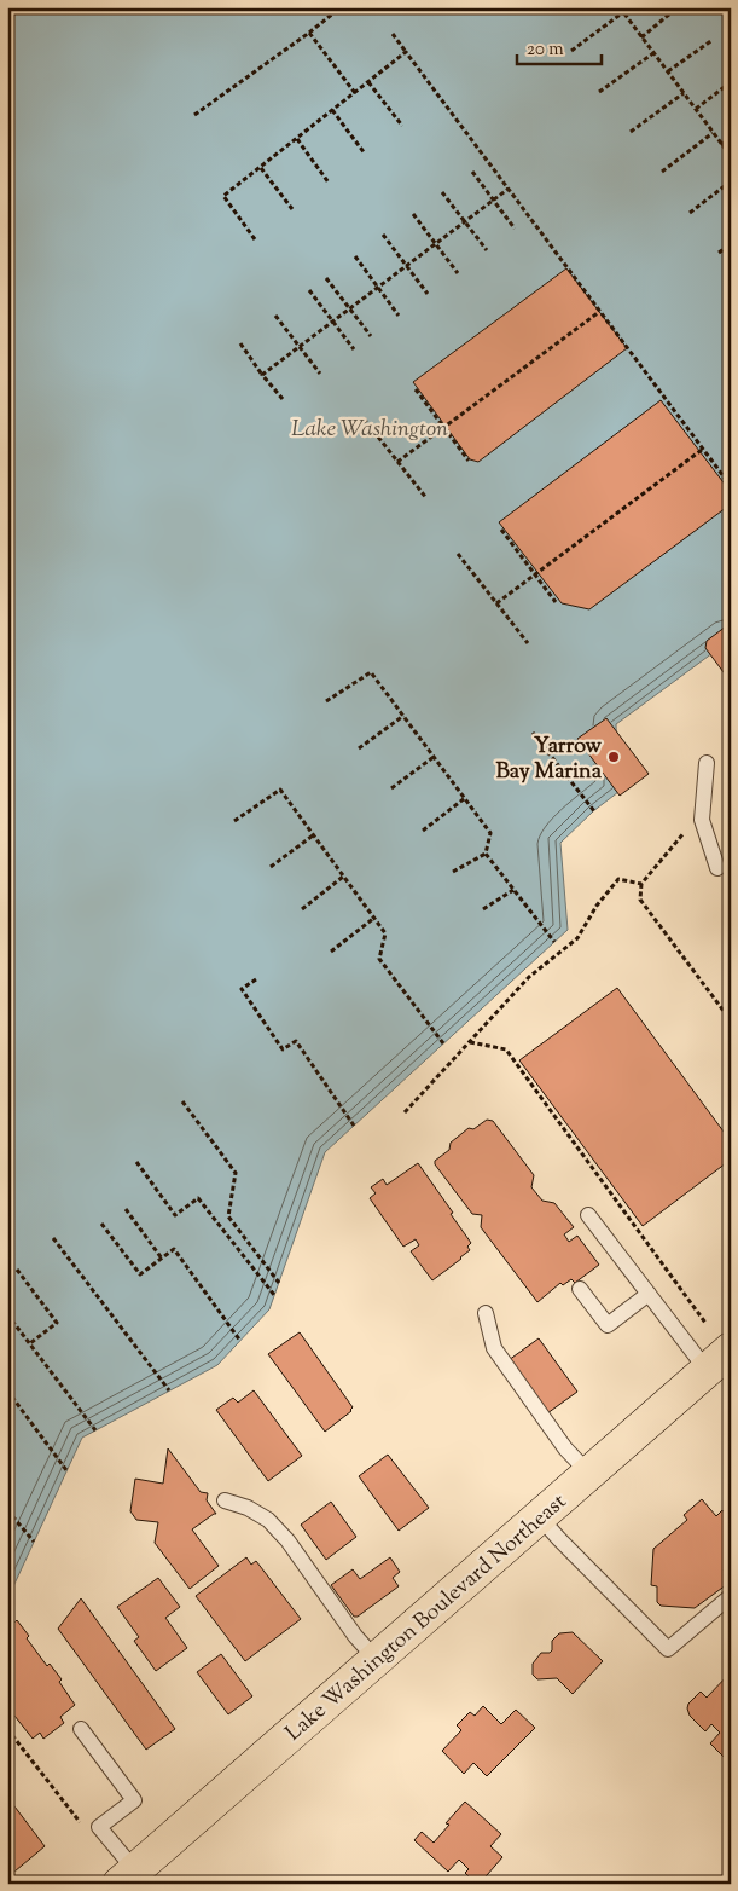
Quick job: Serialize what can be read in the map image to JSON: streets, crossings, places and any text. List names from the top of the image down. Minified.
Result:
{"streets":{"main road":["Lake Washington Boulevard Northeast"]},"water":["Lake Washington"],"places":["Yarrow Bay Marina"],"scale_bar":"20 m"}
